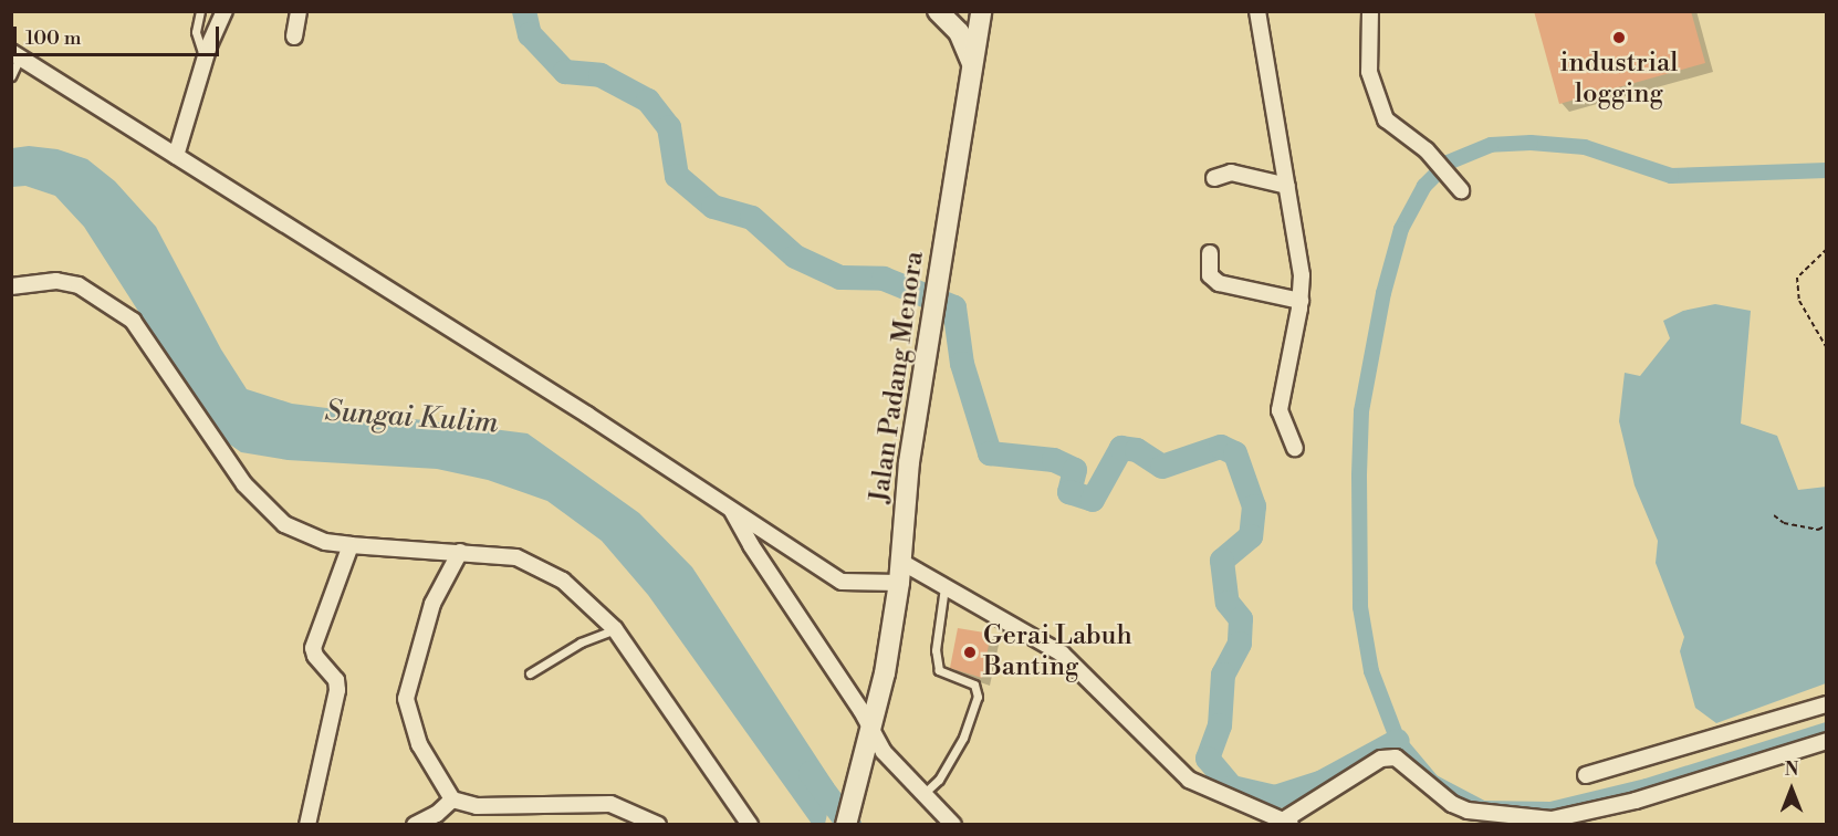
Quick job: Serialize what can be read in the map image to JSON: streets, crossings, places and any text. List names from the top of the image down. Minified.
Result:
{"streets":{"main road":["Jalan Padang Menora"]},"water":["Sungai Kulim"],"places":["industrial logging","Gerai Labuh Banting"],"scale_bar":"100 m","north":"top"}
